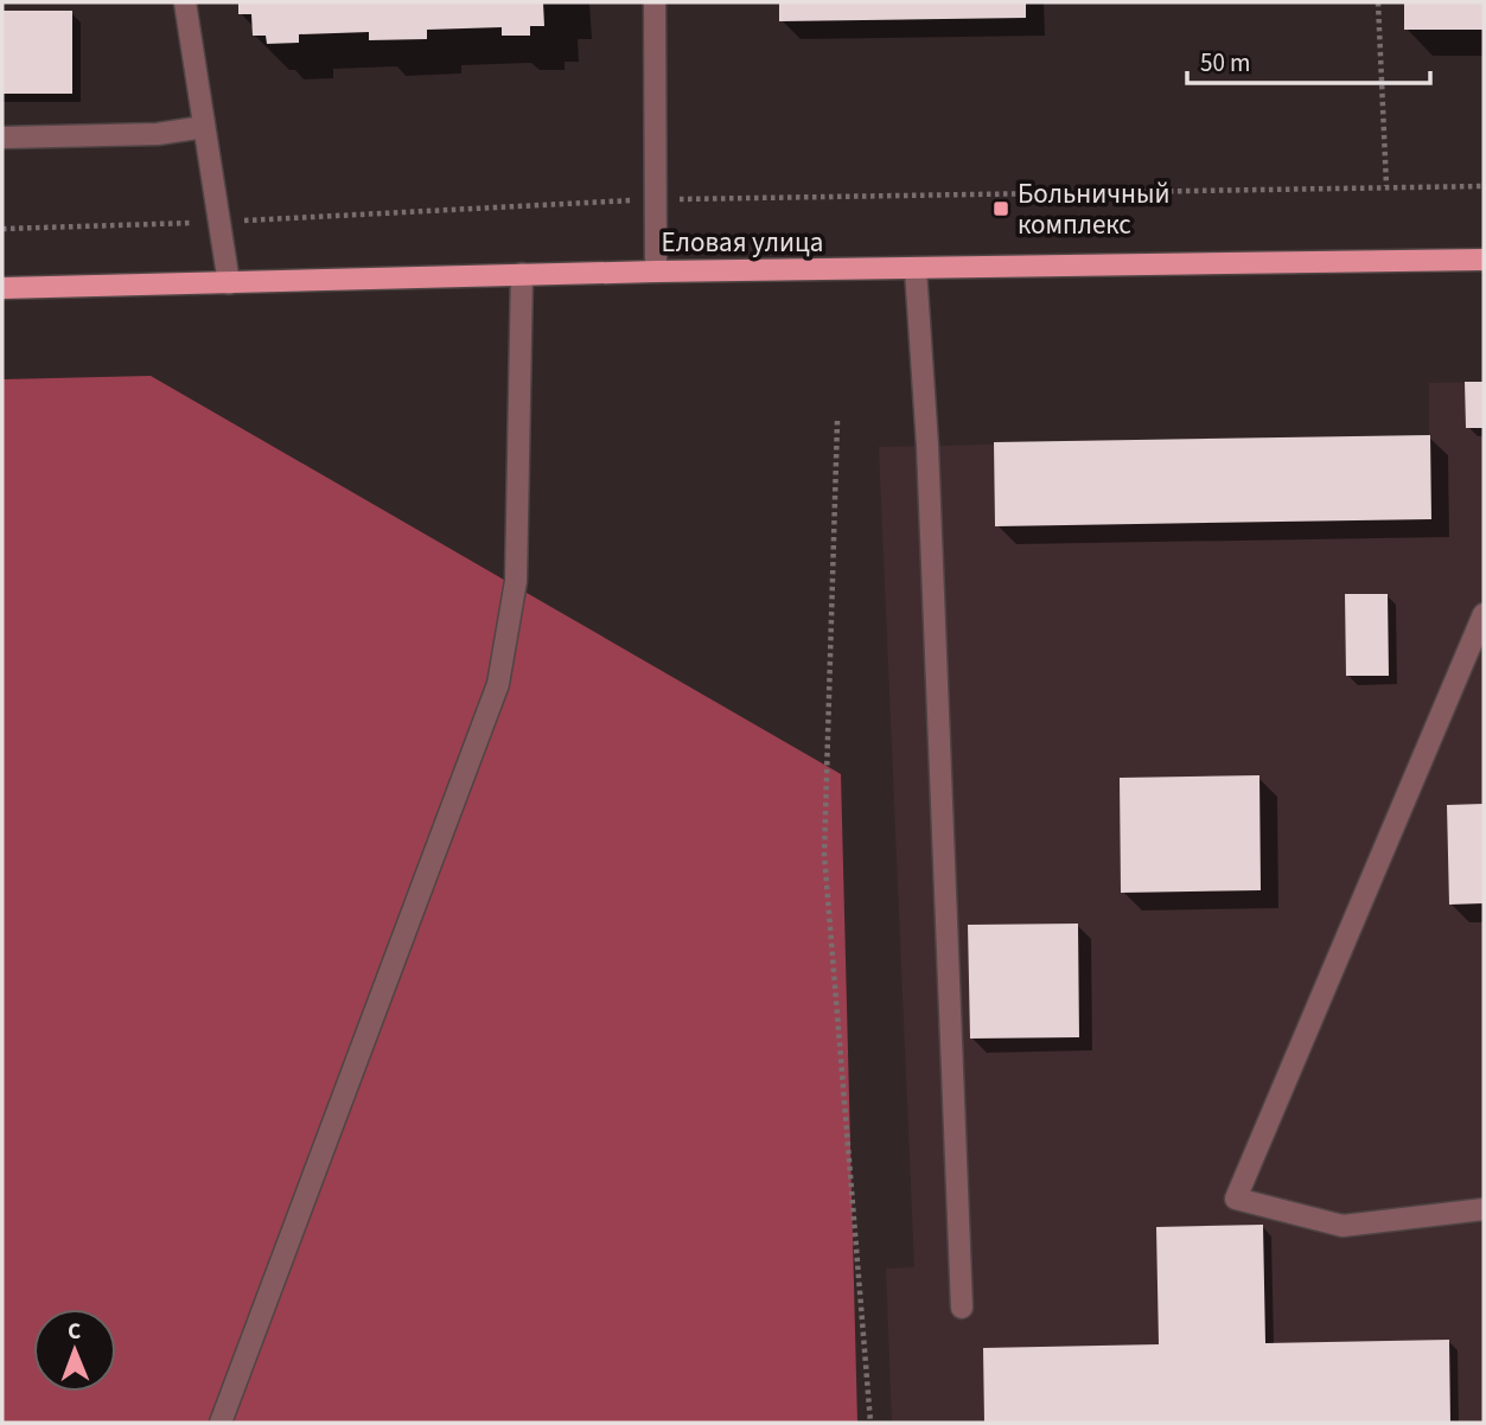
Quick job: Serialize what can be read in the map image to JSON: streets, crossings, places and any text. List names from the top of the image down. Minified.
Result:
{"streets":{"main road":["Еловая улица"]},"places":{"transit":["Больничный комплекс"]},"scale_bar":"50 m","north":"top"}
